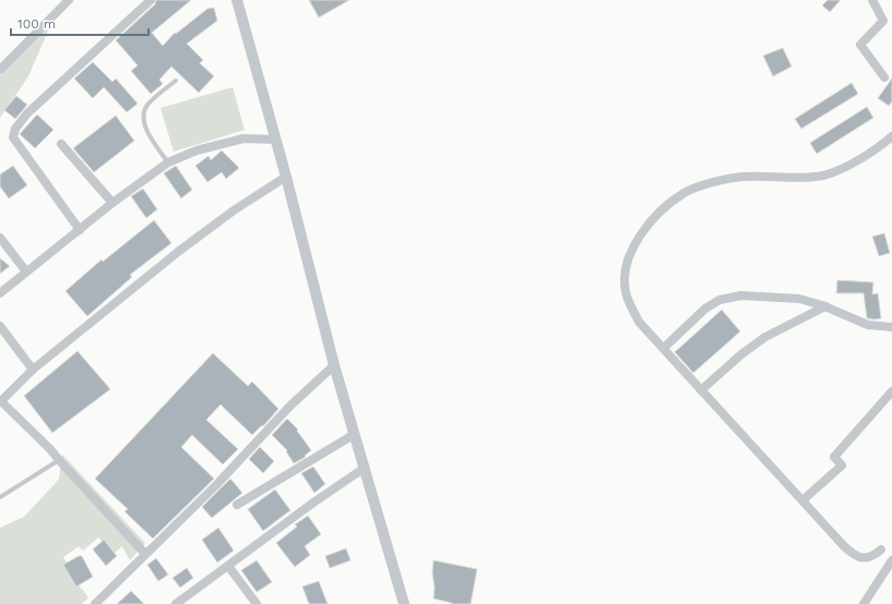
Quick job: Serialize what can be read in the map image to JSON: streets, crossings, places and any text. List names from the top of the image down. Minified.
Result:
{"scale_bar":"100 m"}
